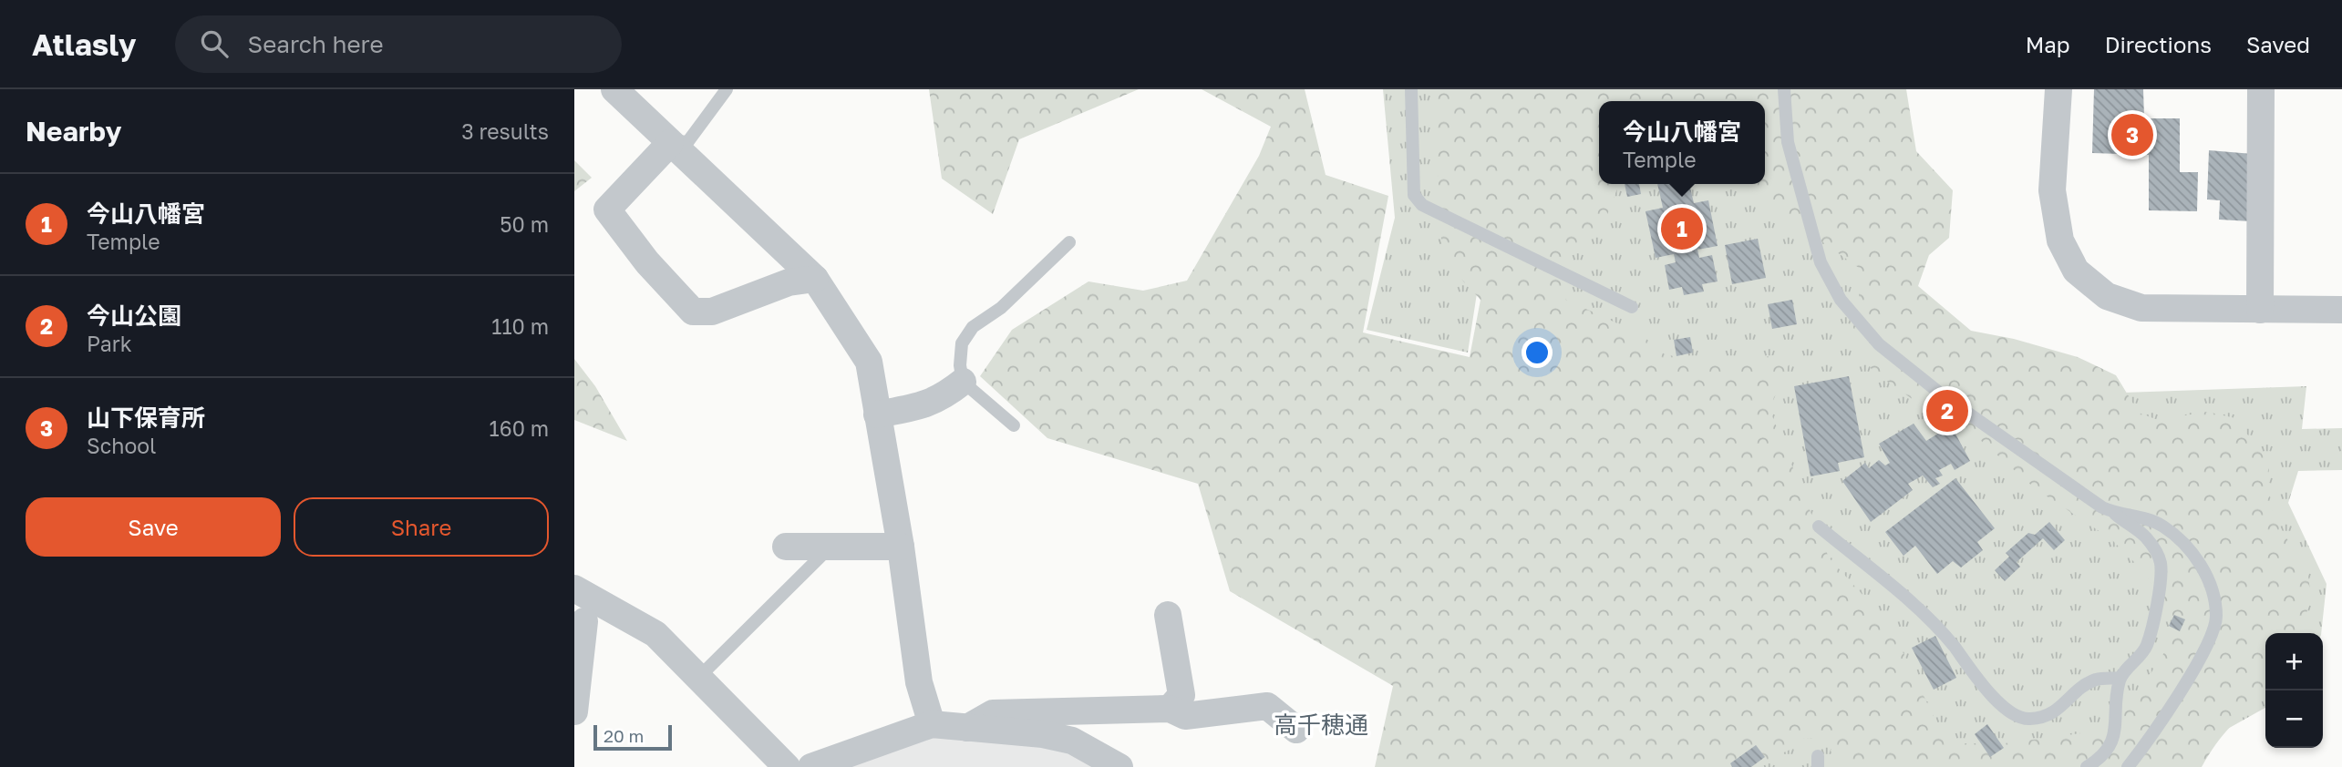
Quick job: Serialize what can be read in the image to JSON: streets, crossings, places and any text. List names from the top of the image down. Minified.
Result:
{"districts":["高千穂通"],"scale_bar":"20 m","page":{"header":"Atlasly","search":"Search here","nav":["Map","Directions","Saved"],"heading":["Nearby","3 results"],"popup":["今山八幡宮","Temple"],"pins":["3","1","2"],"list":[{"mark":"1","name":"今山八幡宮","note":"Temple","value":"50 m"},{"mark":"2","name":"今山公園","note":"Park","value":"110 m"},{"mark":"3","name":"山下保育所","note":"School","value":"160 m"}],"buttons":["Save","Share"],"map_buttons":["+","−"],"scale":"20 m"}}
